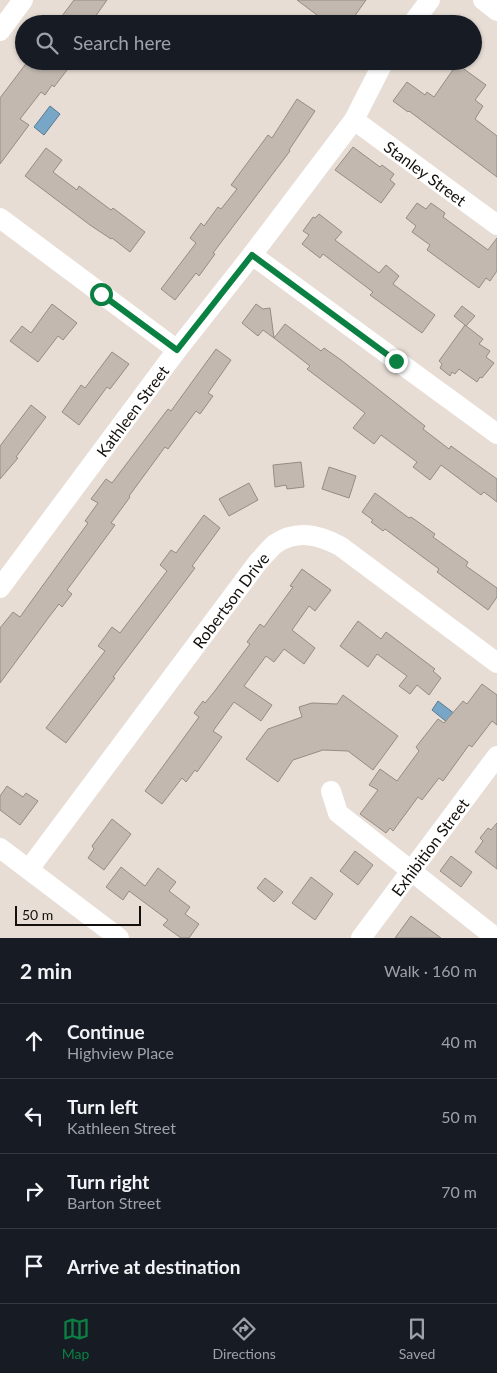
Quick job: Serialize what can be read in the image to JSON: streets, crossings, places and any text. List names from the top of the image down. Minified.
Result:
{"streets":{"street":["Stanley Street","Kathleen Street","Robertson Drive","Exhibition Street"]},"crossings":[["Stanley Street","Kathleen Street"]],"scale_bar":"50 m","page":{"search":"Search here","scale":"50 m","heading":["2 min","Walk · 160 m"],"list":[["Continue","Highview Place","40 m"],["Turn left","Kathleen Street","50 m"],["Turn right","Barton Street","70 m"],"Arrive at destination"],"nav":["Map","Directions","Saved"]}}
